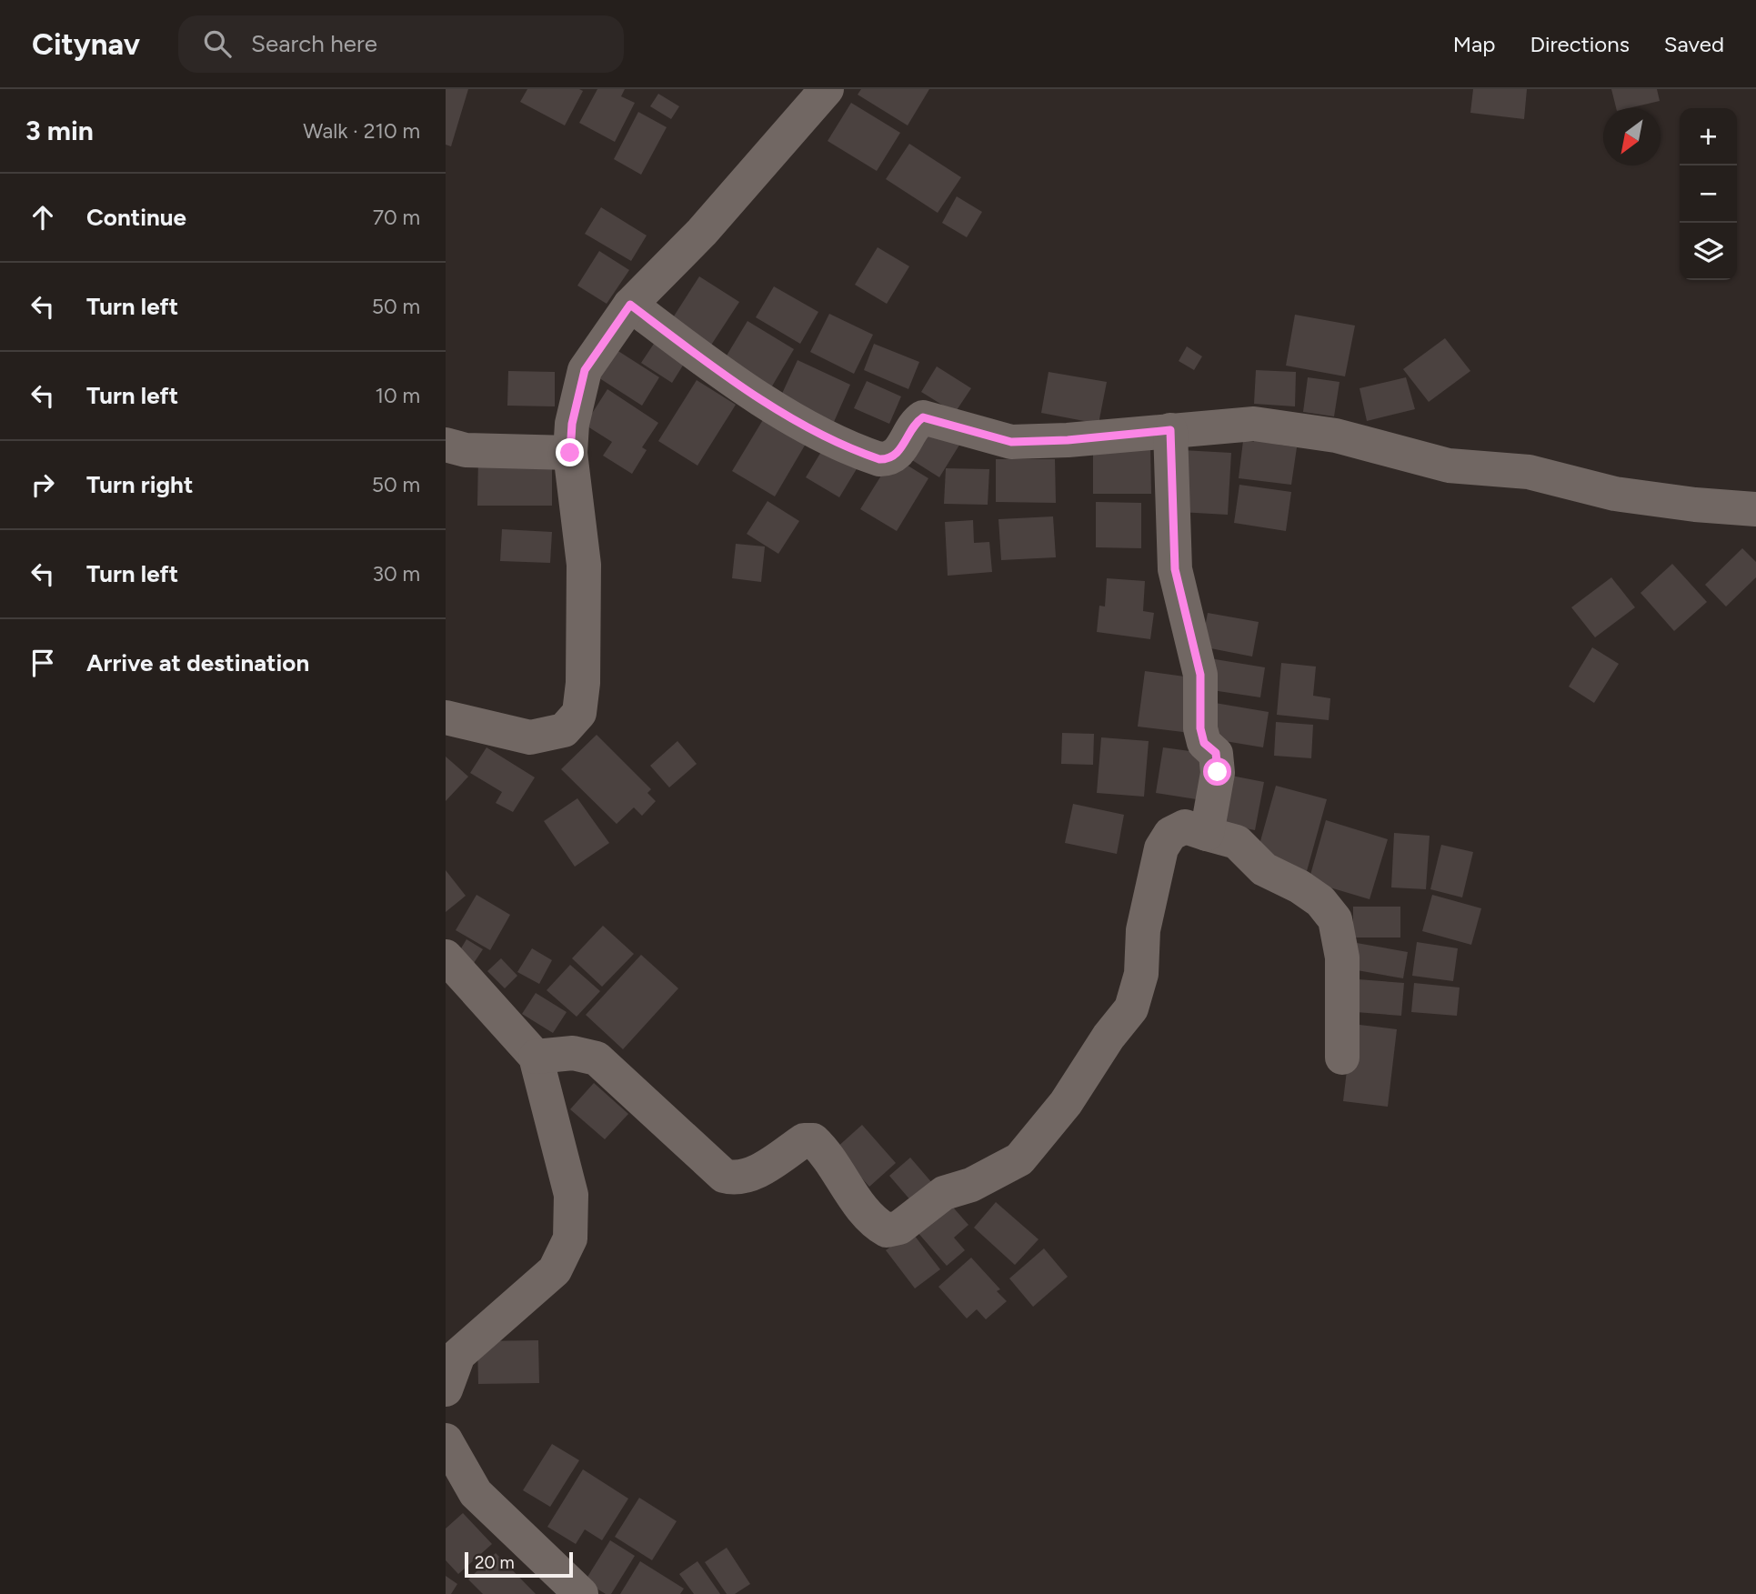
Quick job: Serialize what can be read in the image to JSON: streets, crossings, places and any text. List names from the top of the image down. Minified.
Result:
{"scale_bar":"20 m","north":"bottom left","page":{"header":"Citynav","search":"Search here","nav":["Map","Directions","Saved"],"heading":["3 min","Walk · 210 m"],"map_buttons":["+","−"],"list":[["Continue","70 m"],["Turn left","50 m"],["Turn left","10 m"],["Turn right","50 m"],["Turn left","30 m"],"Arrive at destination"],"scale":"20 m"}}
